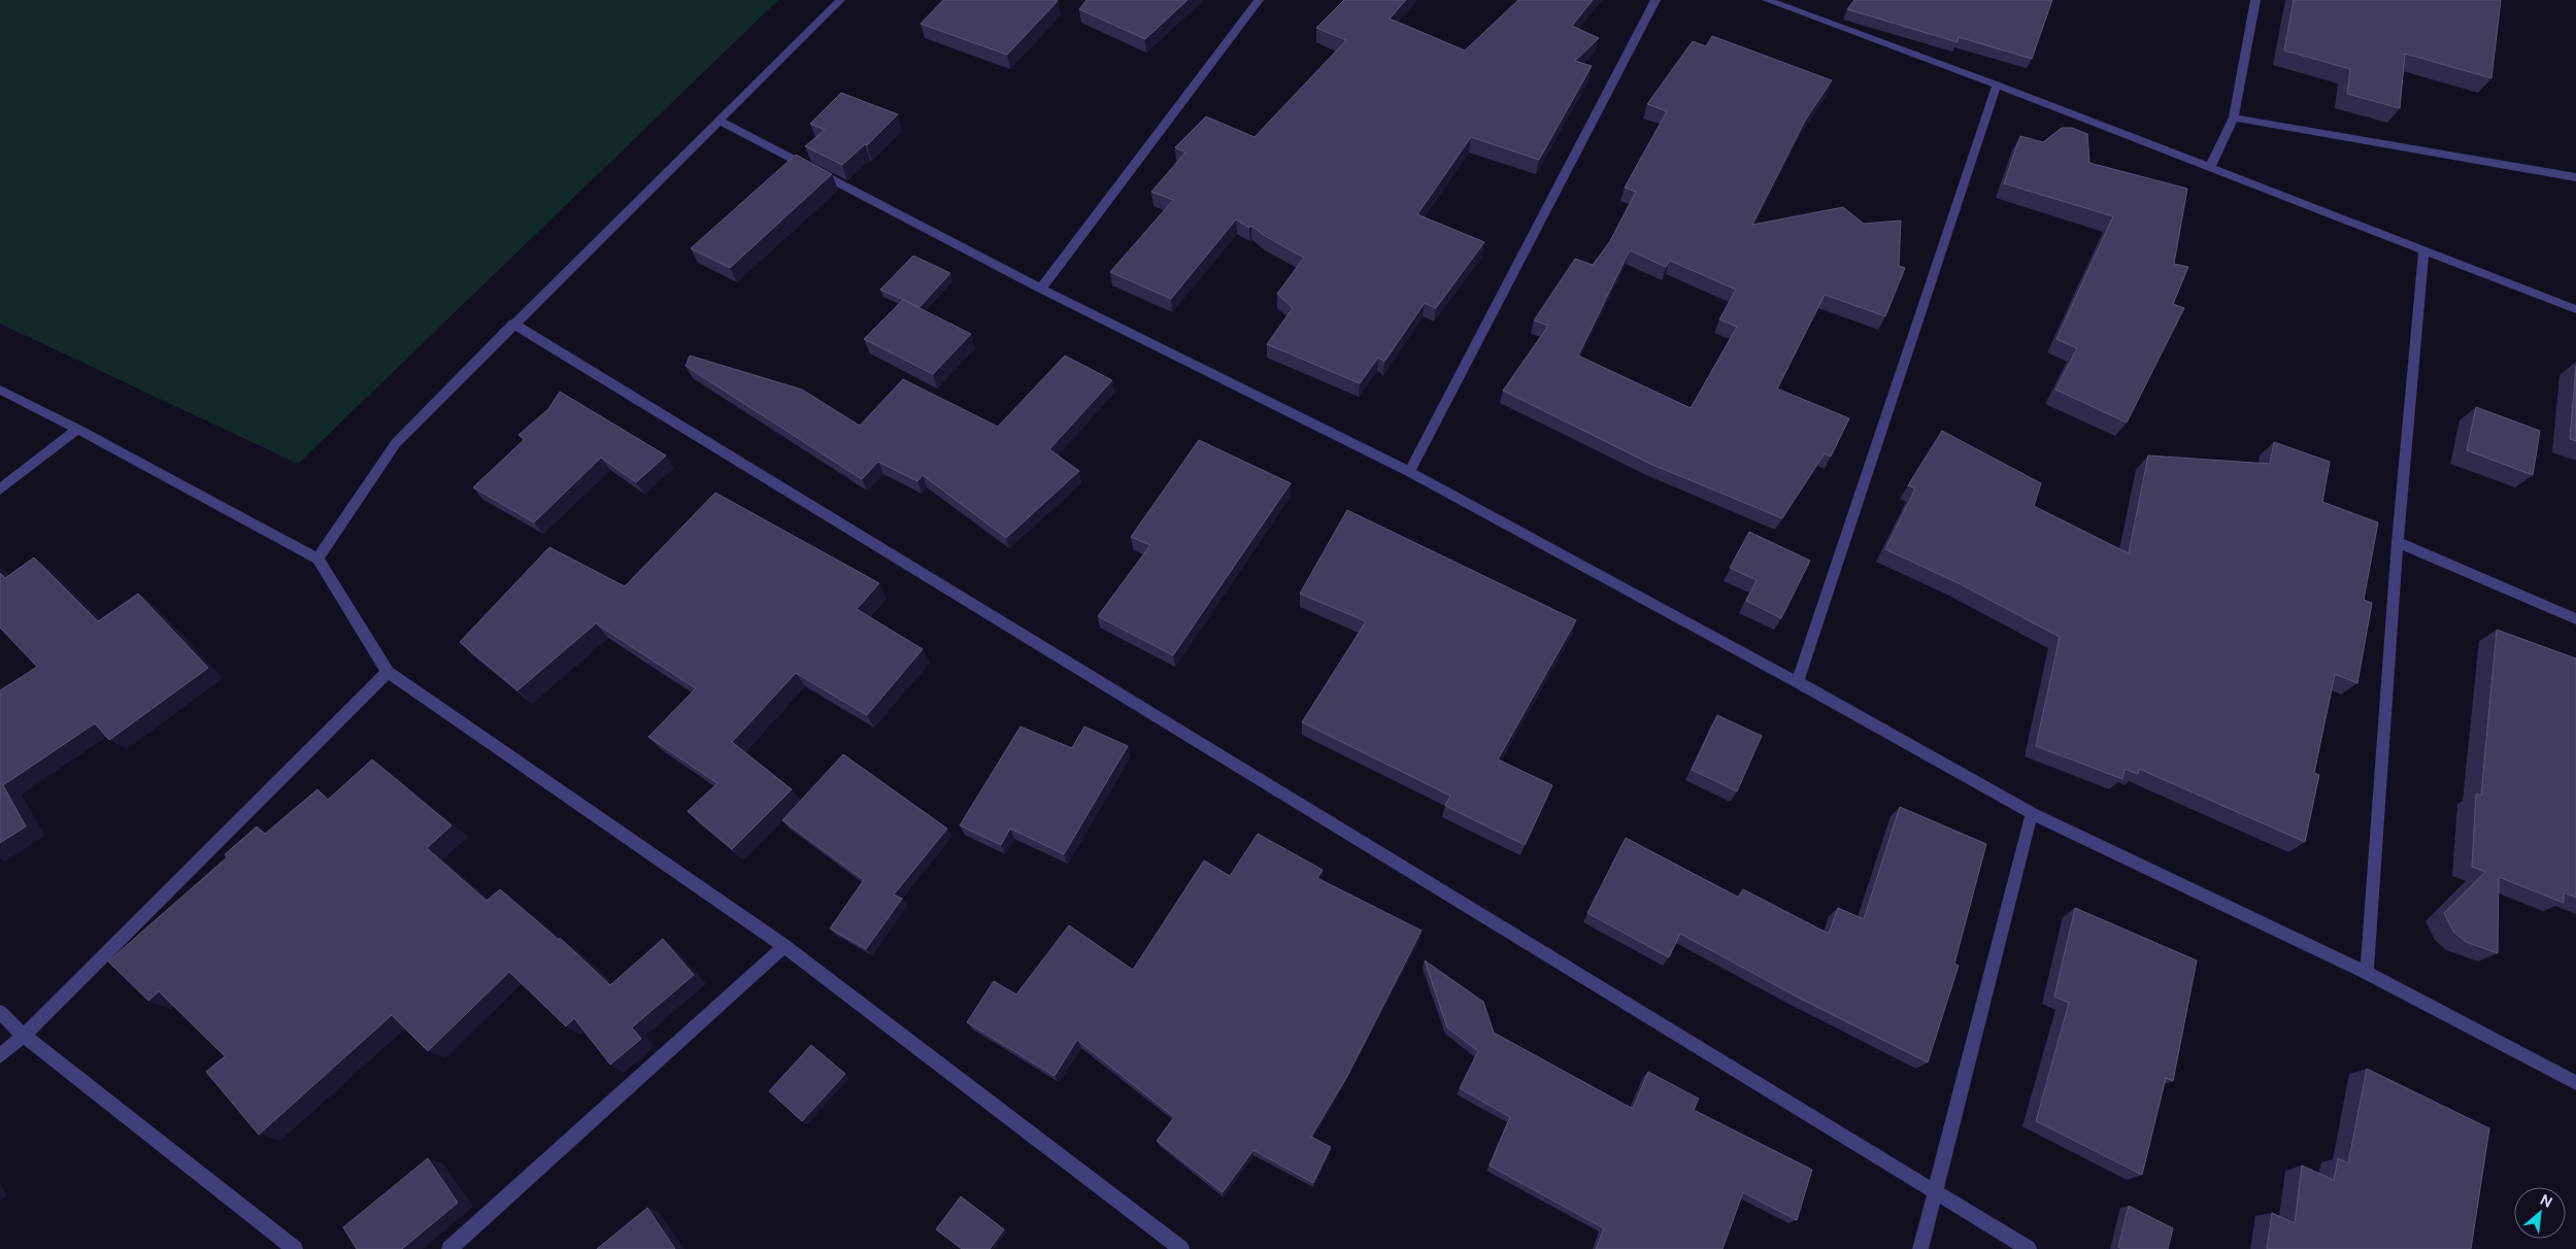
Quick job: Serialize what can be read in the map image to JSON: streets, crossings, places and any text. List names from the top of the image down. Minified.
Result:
{"north":"top right"}
